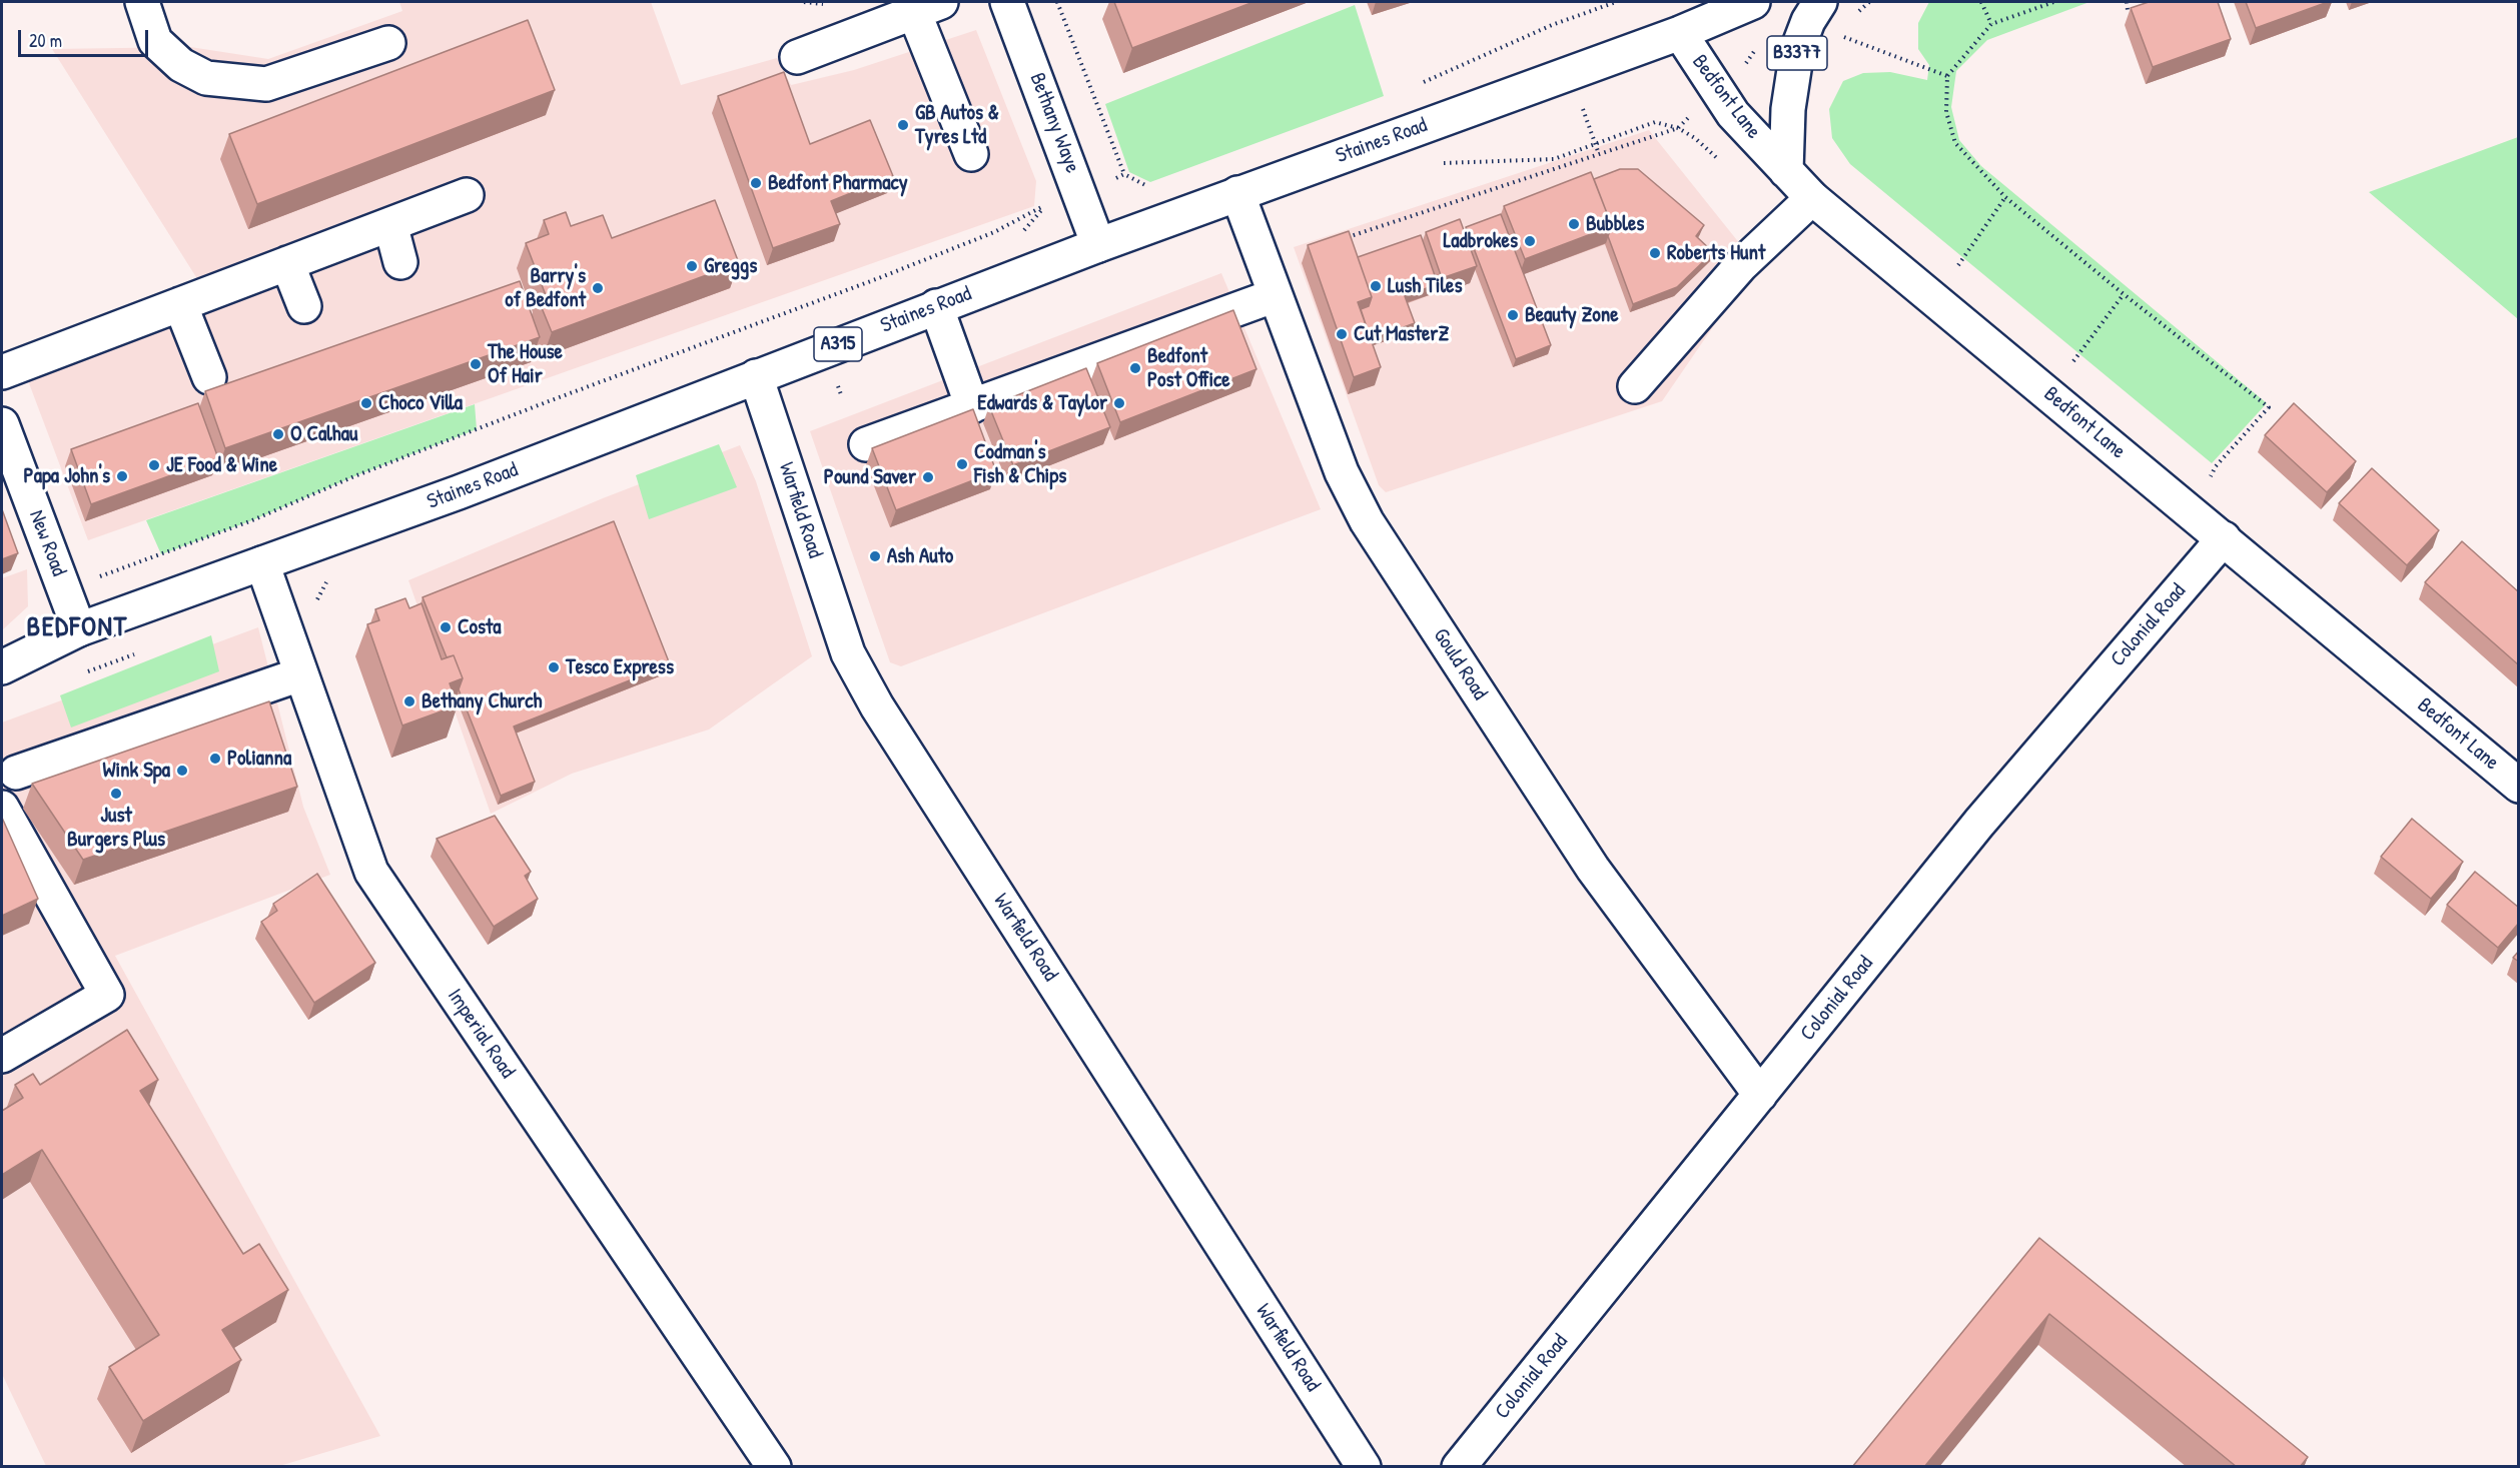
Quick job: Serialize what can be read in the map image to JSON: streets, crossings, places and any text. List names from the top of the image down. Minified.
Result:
{"streets":{"street":["B3377","Bedfont Lane","Bethany Waye","Staines Road","A315","Warfield Road","New Road","Colonial Road","Gould Road","Imperial Road"]},"crossings":[["B3377","Bedfont Lane"],["Bedfont Lane","Staines Road"],["Bedfont Lane","Colonial Road"],["Bethany Waye","Staines Road"],["Staines Road","Warfield Road"],["Staines Road","New Road"],["Staines Road","Gould Road"],["Staines Road","Imperial Road"],["Colonial Road","Gould Road"]],"districts":["BEDFONT"],"places":["GB Autos & Tyres Ltd","Bedfont Pharmacy","Bubbles","Ladbrokes","Roberts Hunt","Greggs","Lush Tiles","Barry's of Bedfont","Beauty Zone","Cut MasterZ","The House Of Hair","Bedfont Post Office","Choco Villa","Edwards & Taylor","O Calhau","Codman's Fish & Chips","JE Food & Wine","Papa John's","Pound Saver","Ash Auto","Costa","Tesco Express","Bethany Church","Polianna","Wink Spa","Just Burgers Plus"],"scale_bar":"20 m"}
